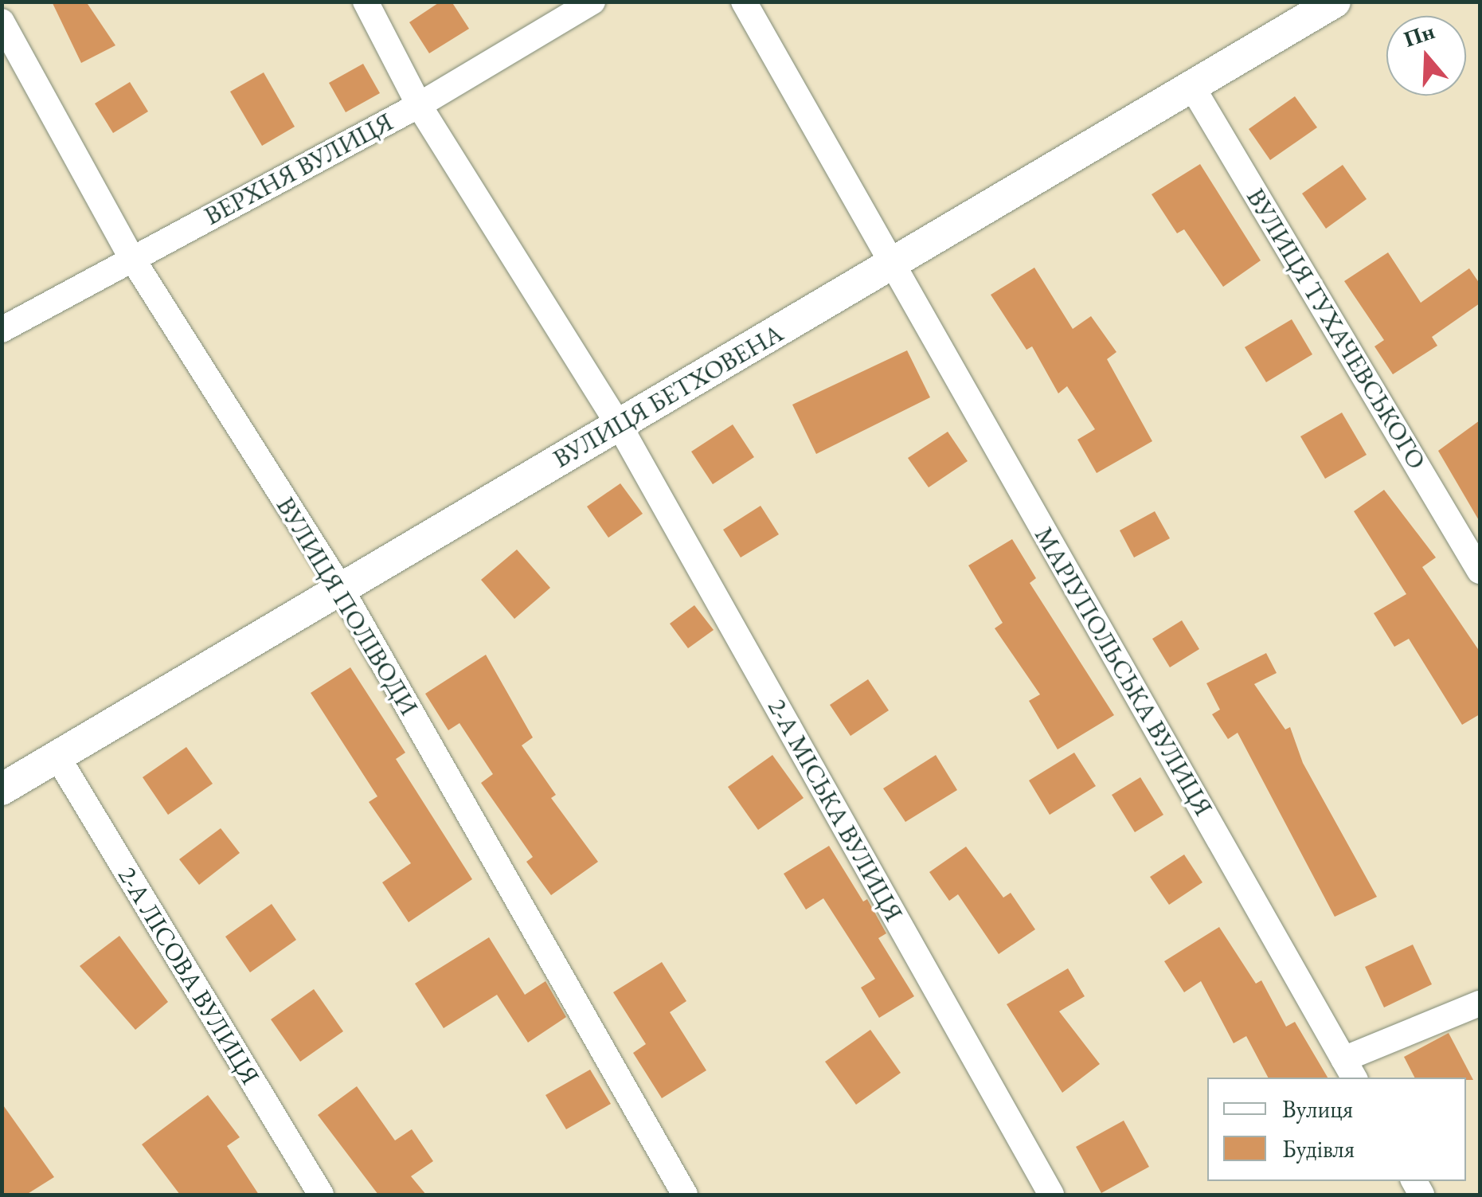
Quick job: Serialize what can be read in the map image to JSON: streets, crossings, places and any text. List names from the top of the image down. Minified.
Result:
{"streets":{"street":["ВЕРХНЯ ВУЛИЦЯ","ВУЛИЦЯ ТУХАЧЕВСЬКОГО","ВУЛИЦЯ БЕТХОВЕНА","ВУЛИЦЯ ПОЛІВОДИ","МАРІУПОЛЬСЬКА ВУЛИЦЯ","2-А МІСЬКА ВУЛИЦЯ","2-А ЛІСОВА ВУЛИЦЯ"]},"crossings":[["ВЕРХНЯ ВУЛИЦЯ","ВУЛИЦЯ ПОЛІВОДИ"],["ВЕРХНЯ ВУЛИЦЯ","2-А МІСЬКА ВУЛИЦЯ"],["ВУЛИЦЯ ТУХАЧЕВСЬКОГО","ВУЛИЦЯ БЕТХОВЕНА"],["ВУЛИЦЯ БЕТХОВЕНА","ВУЛИЦЯ ПОЛІВОДИ"],["ВУЛИЦЯ БЕТХОВЕНА","МАРІУПОЛЬСЬКА ВУЛИЦЯ"],["ВУЛИЦЯ БЕТХОВЕНА","2-А МІСЬКА ВУЛИЦЯ"],["ВУЛИЦЯ БЕТХОВЕНА","2-А ЛІСОВА ВУЛИЦЯ"]],"legend":["Вулиця","Будівля"],"north":"top"}
